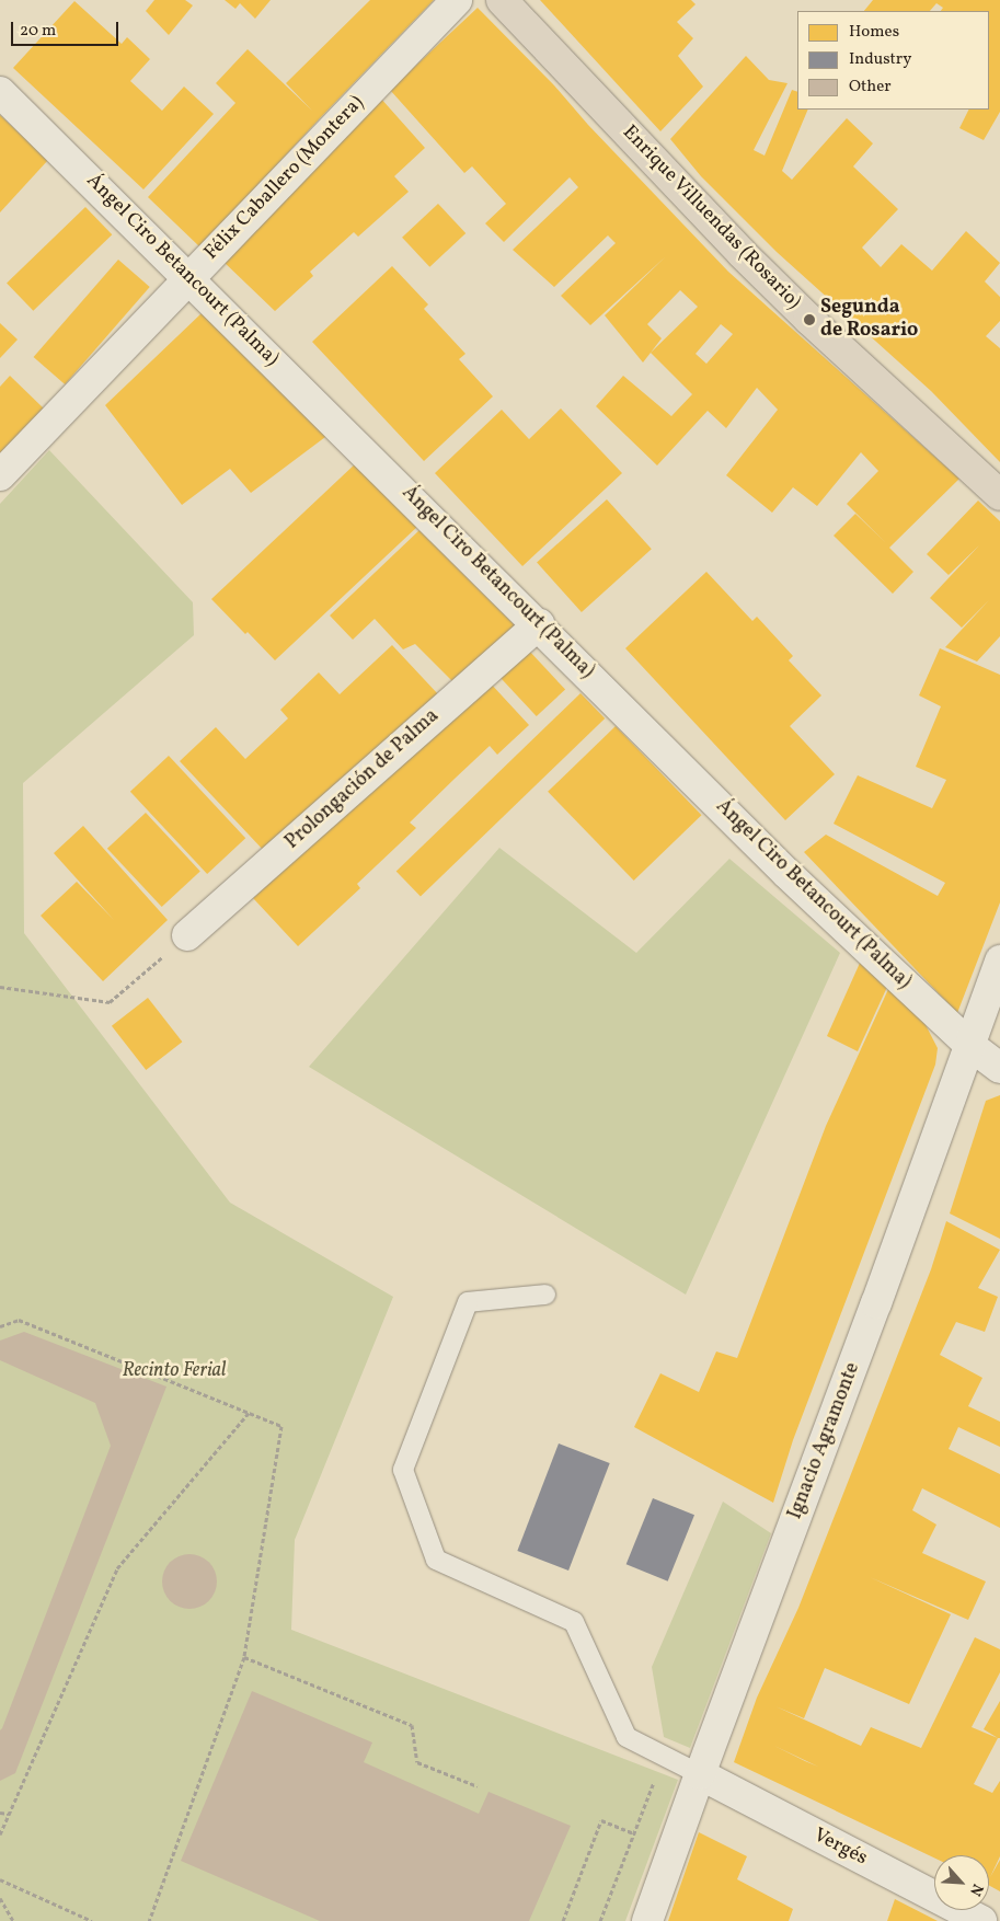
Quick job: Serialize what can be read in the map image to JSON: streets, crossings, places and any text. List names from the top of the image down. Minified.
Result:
{"streets":{"main road":["Enrique Villuendas (Rosario)"],"street":["Félix Caballero (Montera)","Ángel Ciro Betancourt (Palma)","Prolongación de Palma","Ignacio Agramonte","Vergés"]},"crossings":[["Félix Caballero (Montera)","Ángel Ciro Betancourt (Palma)"],["Ángel Ciro Betancourt (Palma)","Prolongación de Palma"],["Ángel Ciro Betancourt (Palma)","Ignacio Agramonte"],["Ignacio Agramonte","Vergés"]],"parks":["Recinto Ferial"],"places":["Segunda de Rosario"],"legend":["Homes","Industry","Other"],"scale_bar":"20 m","north":"bottom right"}
